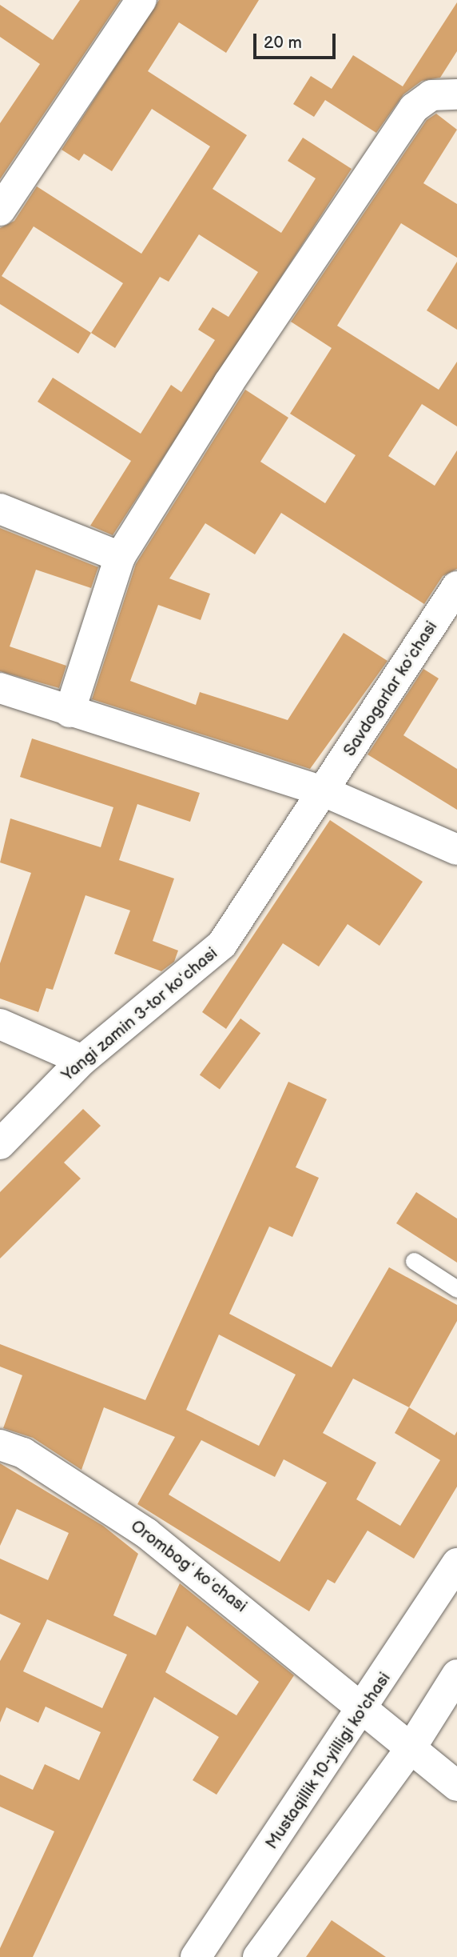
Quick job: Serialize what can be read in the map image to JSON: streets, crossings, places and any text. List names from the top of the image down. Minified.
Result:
{"streets":{"street":["Savdogarlar koʻchasi","Yangi zamin 3-tor koʻchasi","Orombogʻ koʻchasi","Mustaqillik 10-yilligi ko'chasi"]},"crossings":[["Savdogarlar koʻchasi","Yangi zamin 3-tor koʻchasi"],["Orombogʻ koʻchasi","Mustaqillik 10-yilligi ko'chasi"]],"scale_bar":"20 m"}
